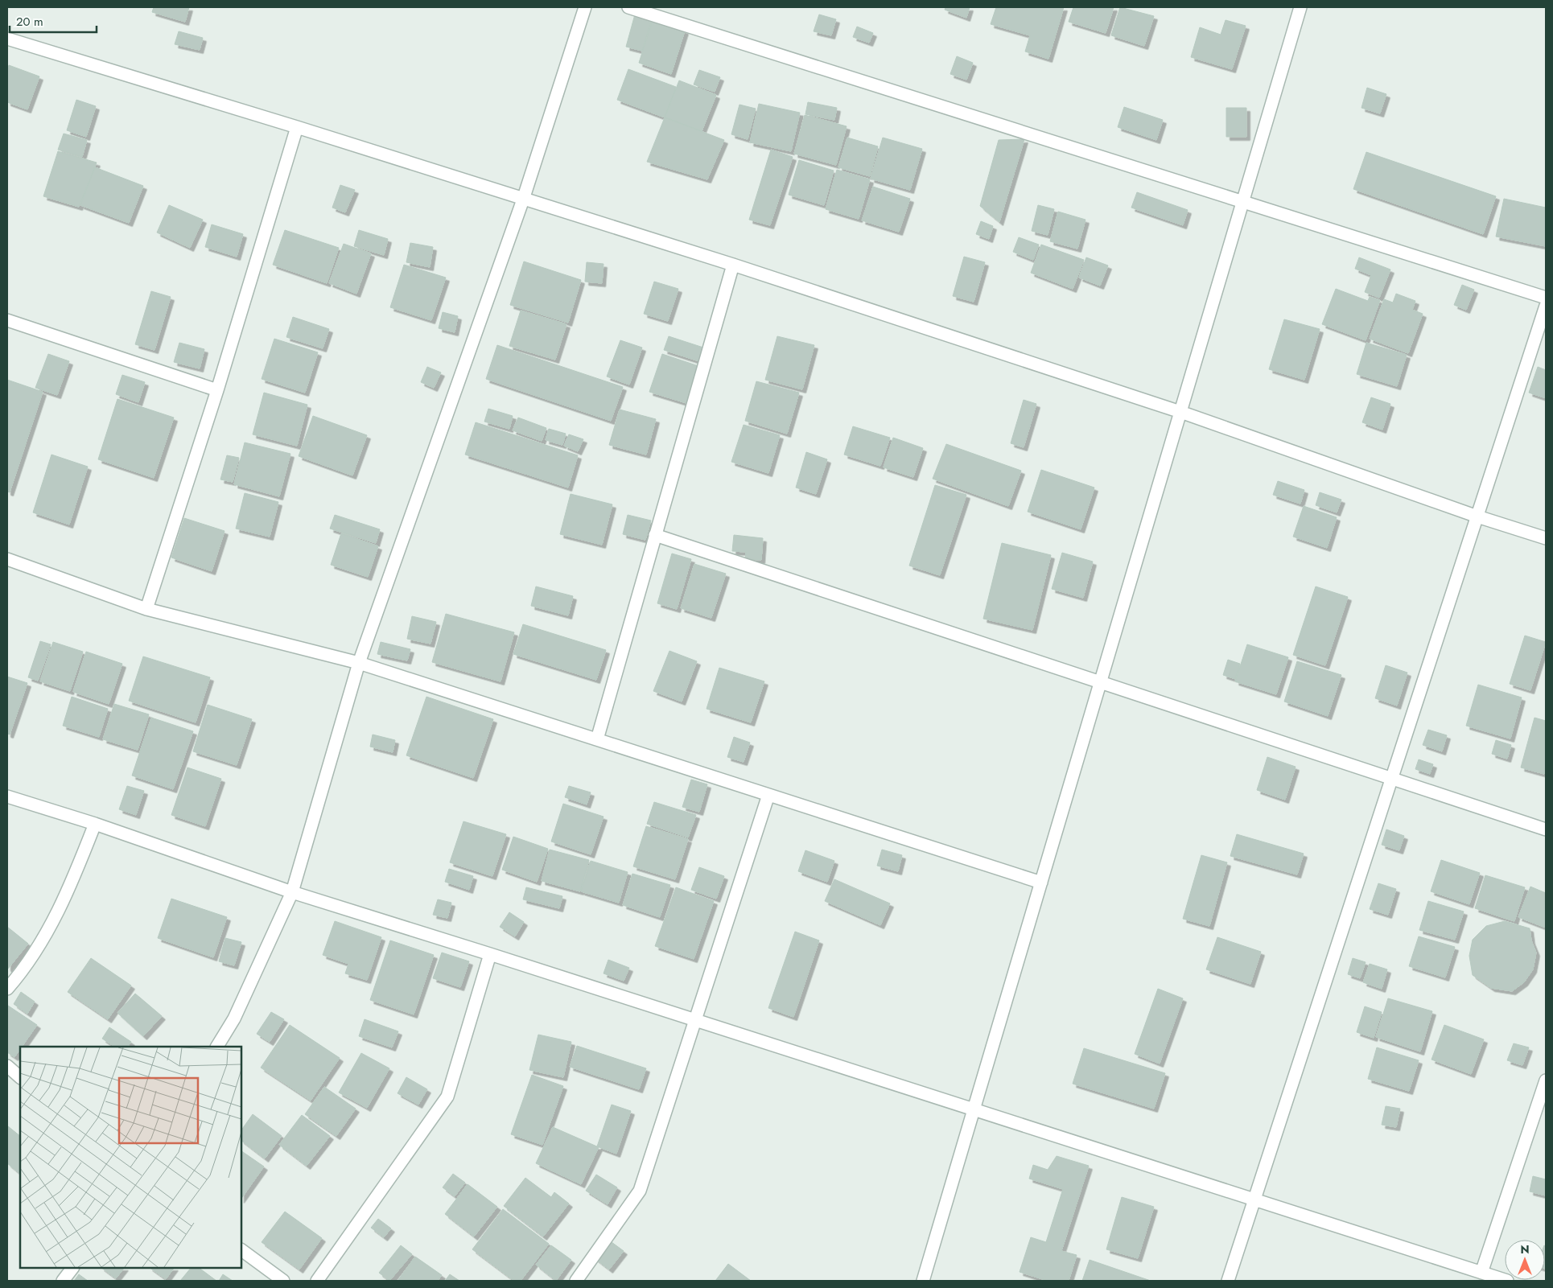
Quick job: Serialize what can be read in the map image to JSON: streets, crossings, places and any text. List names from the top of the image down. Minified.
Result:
{"scale_bar":"20 m","north":"top"}
